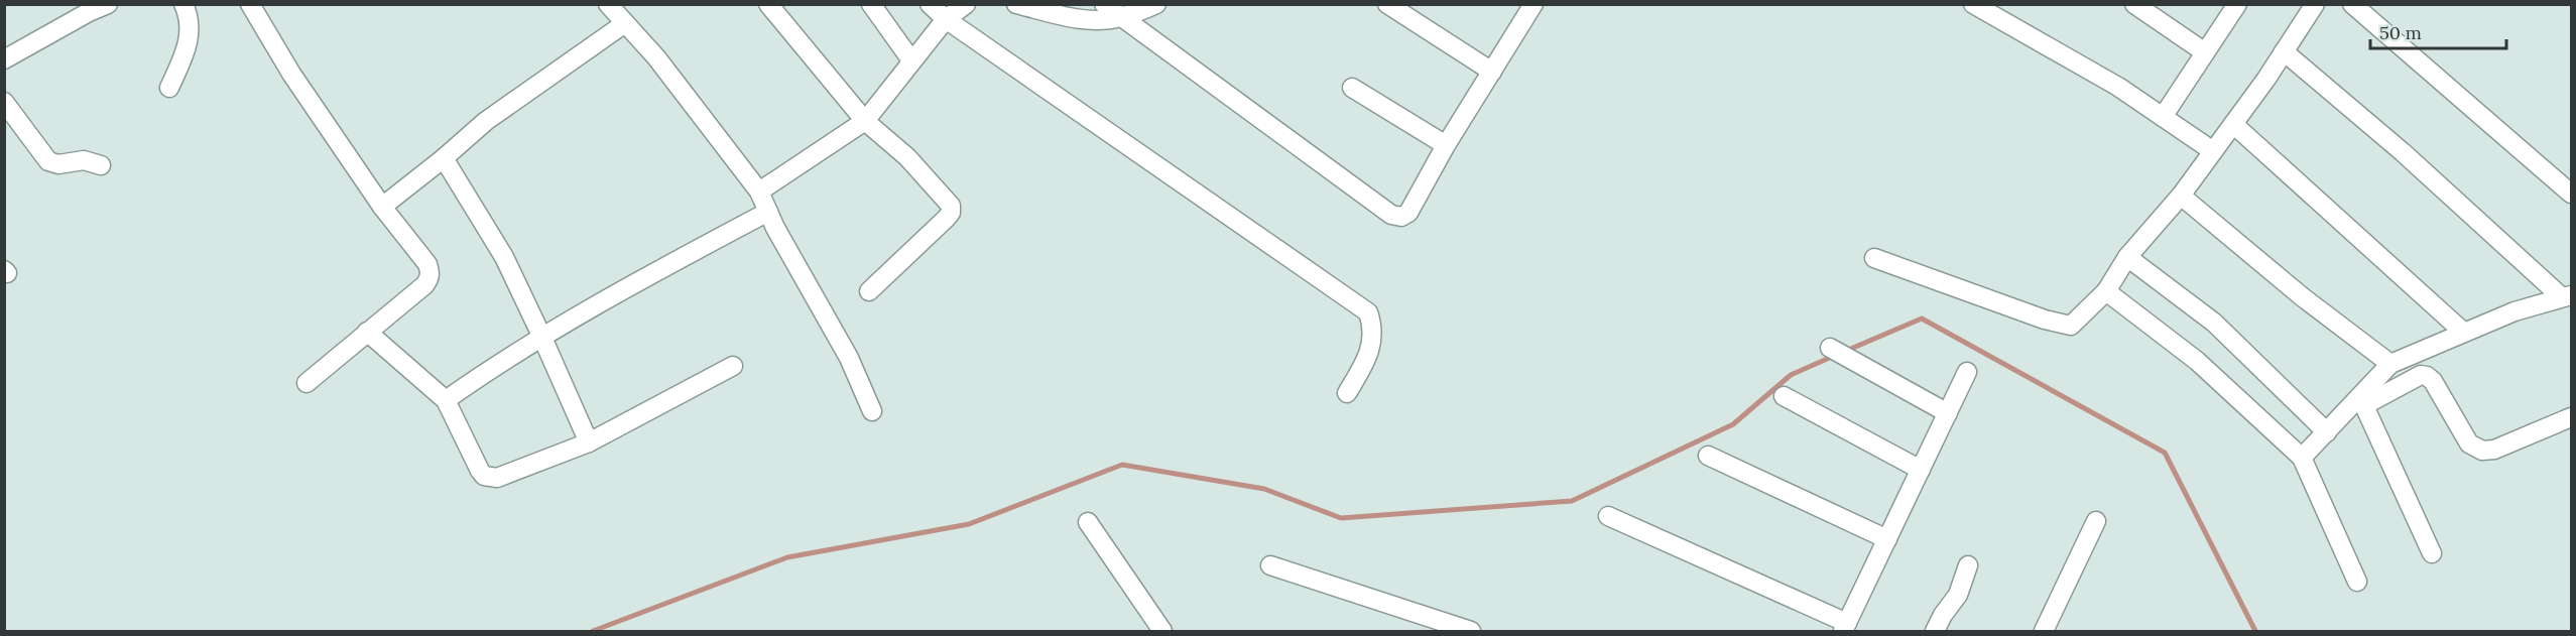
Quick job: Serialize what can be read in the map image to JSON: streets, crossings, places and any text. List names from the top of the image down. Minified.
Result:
{"scale_bar":"50 m"}
